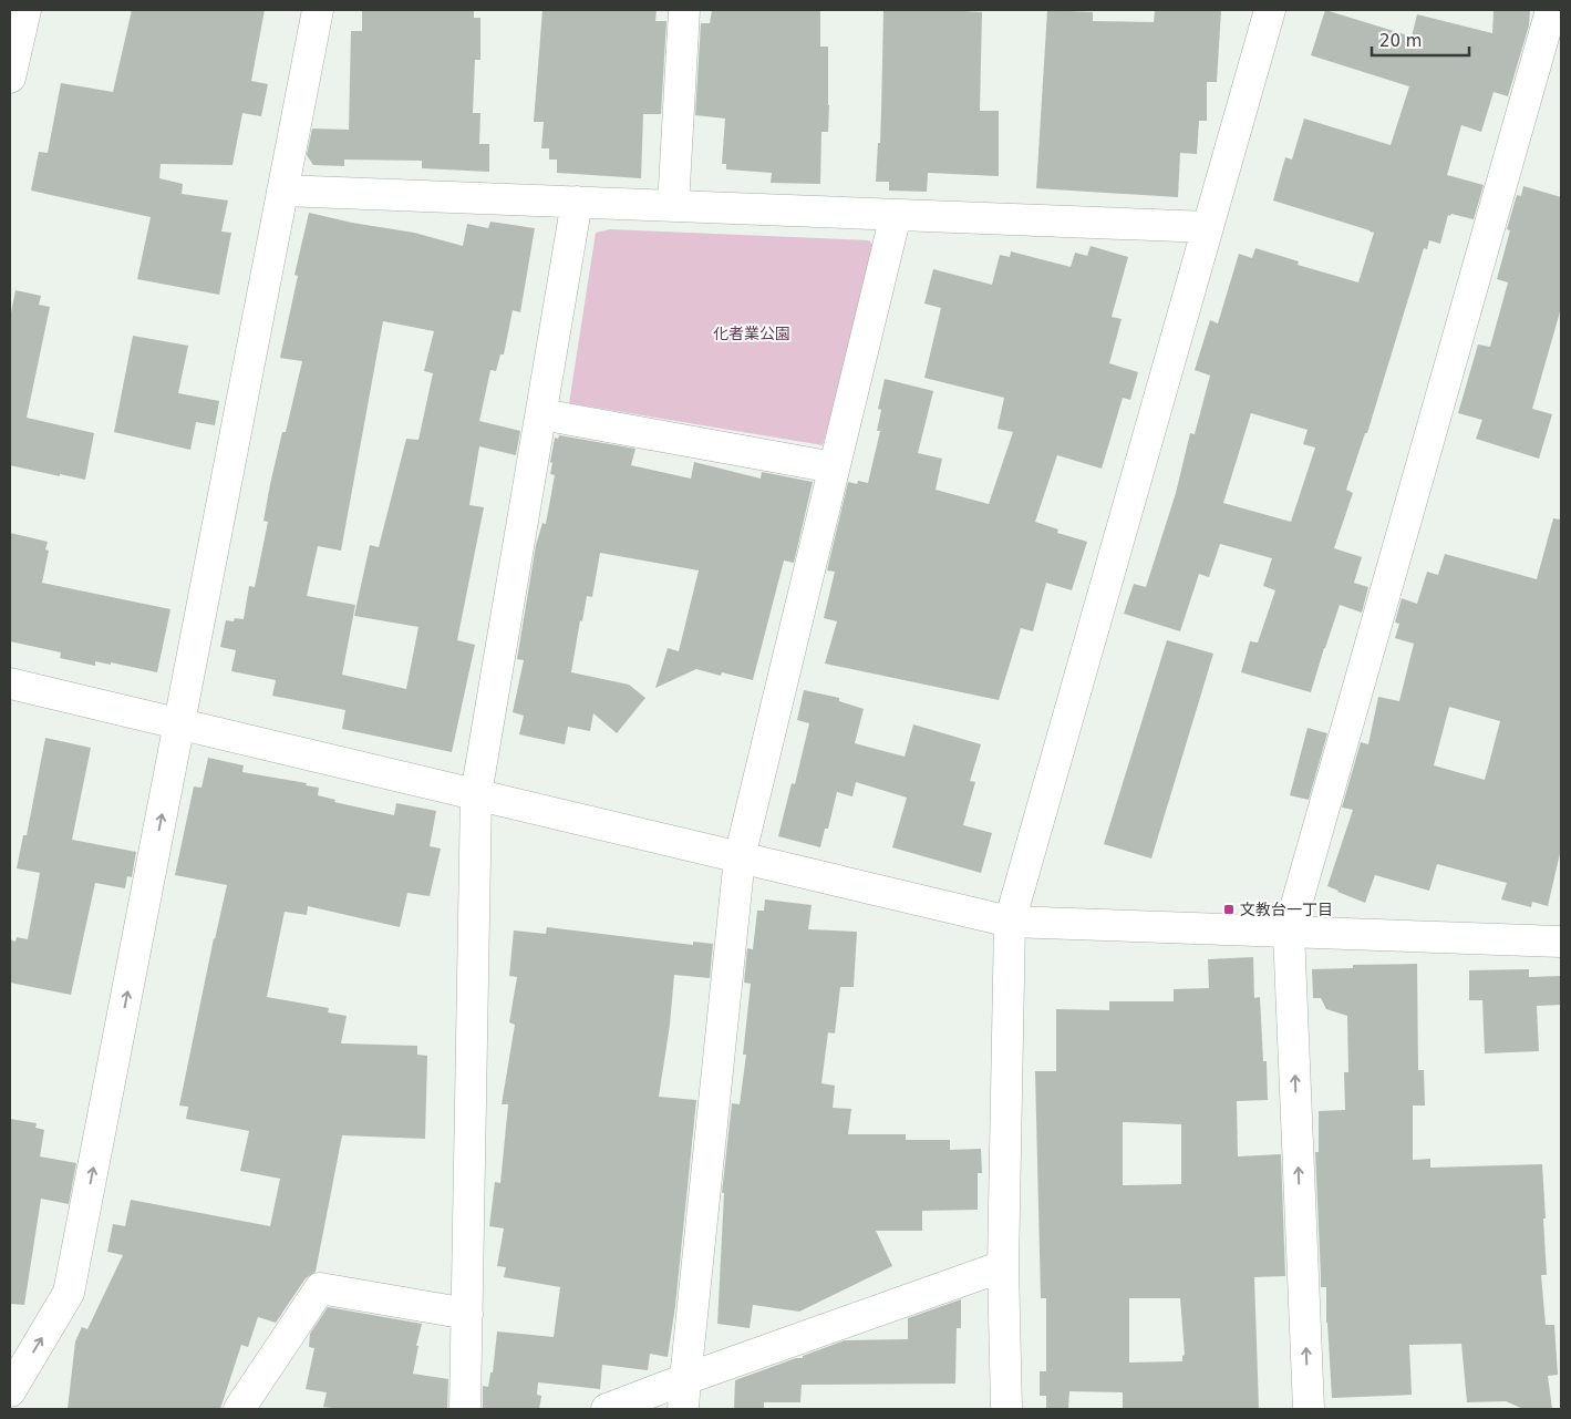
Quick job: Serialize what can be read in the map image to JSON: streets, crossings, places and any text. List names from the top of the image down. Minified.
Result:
{"parks":["化者業公園"],"places":{"transit":["文教台一丁目"]},"scale_bar":"20 m"}
